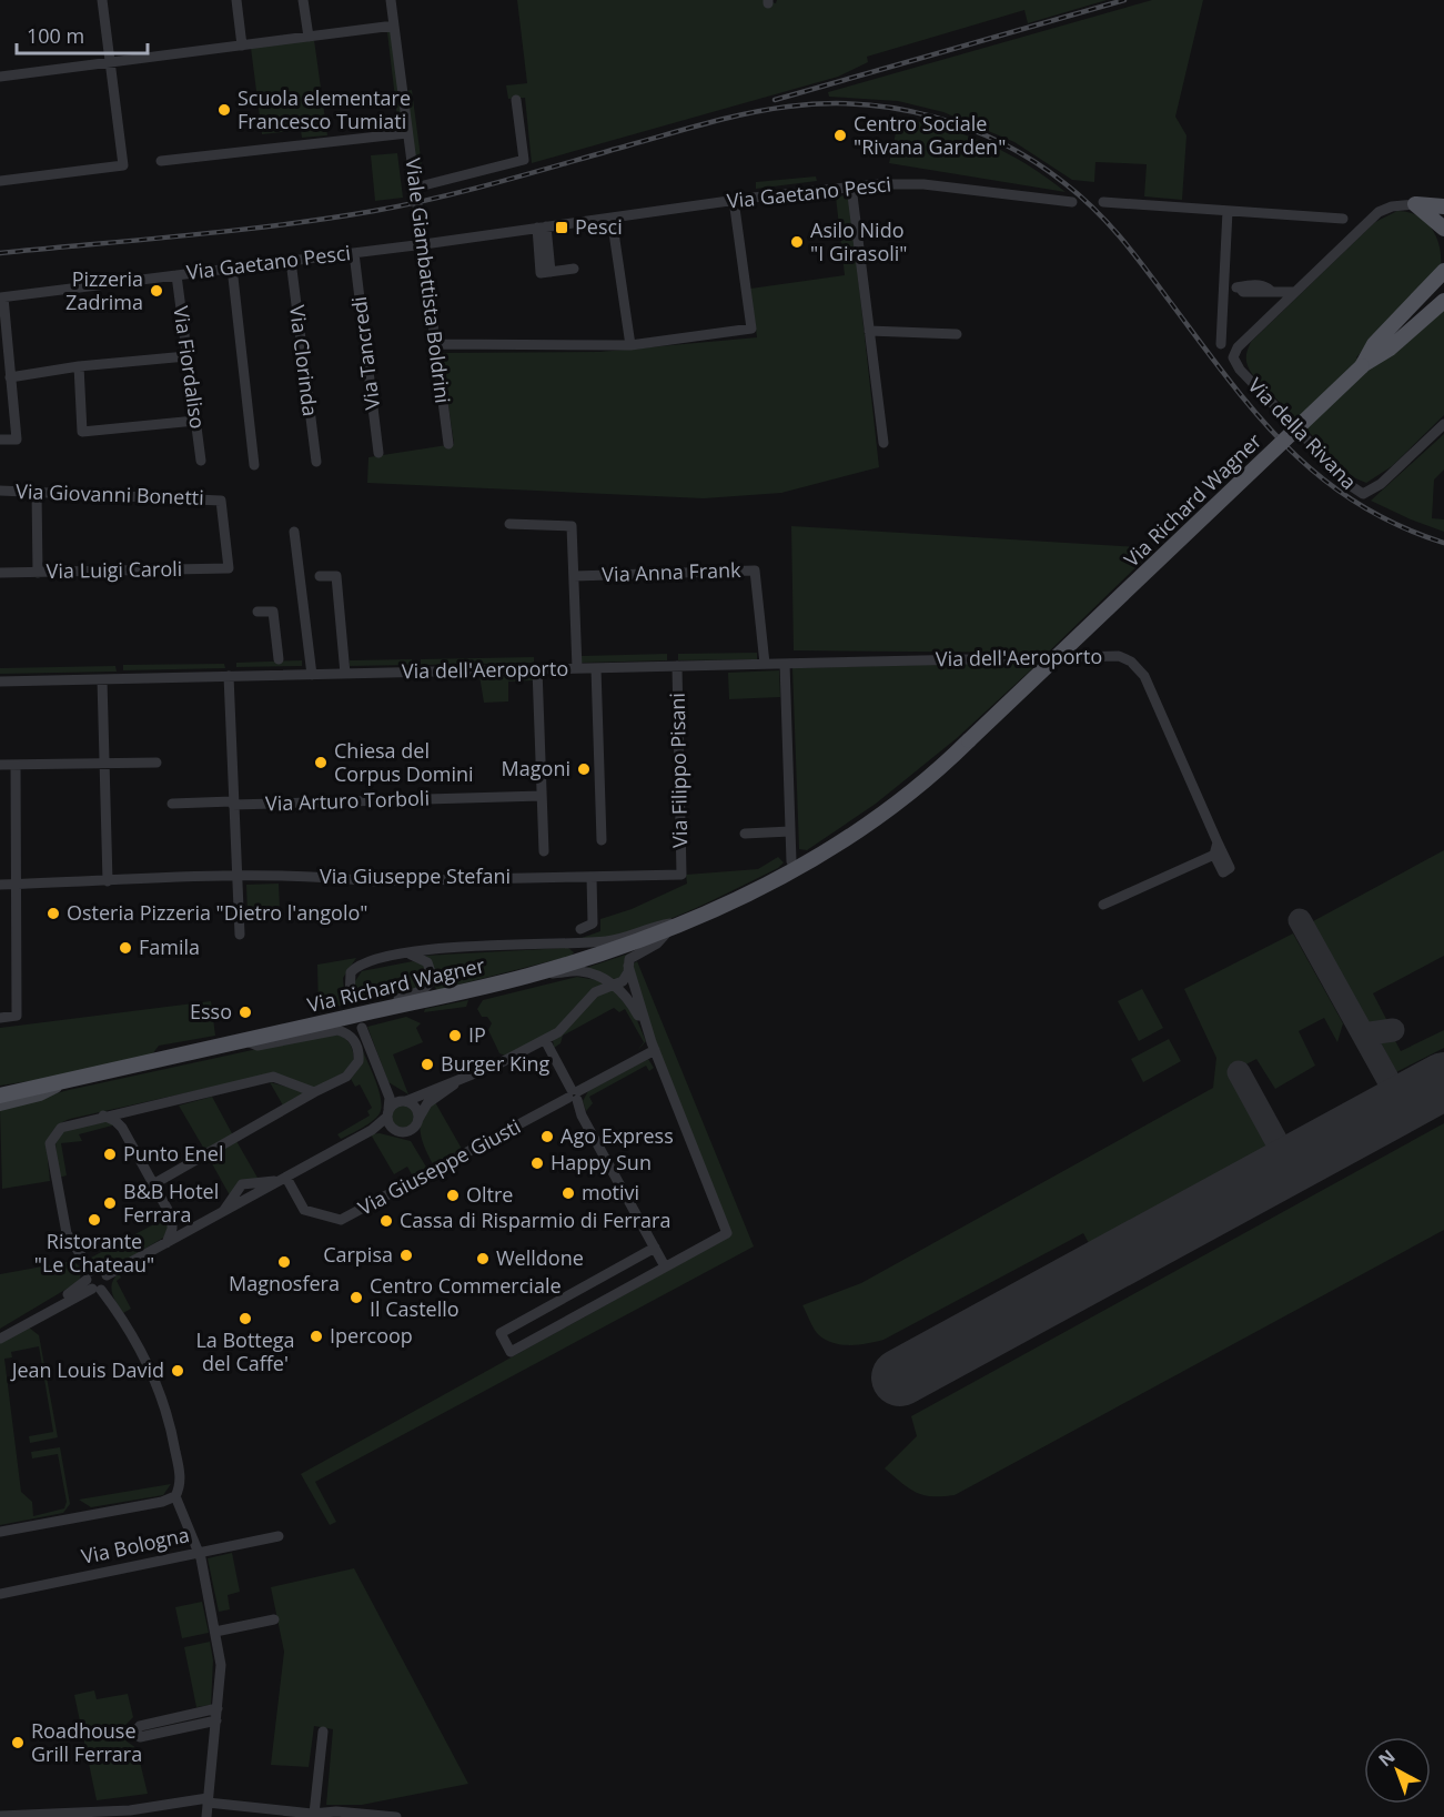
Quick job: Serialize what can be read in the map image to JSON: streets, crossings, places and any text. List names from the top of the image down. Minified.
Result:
{"streets":{"main road":["Via Richard Wagner"],"street":["Via Gaetano Pesci","Viale Giambattista Boldrini","Via Tancredi","Via Clorinda","Via Fiordaliso","Via della Rivana","Via Giovanni Bonetti","Via Luigi Caroli","Via Anna Frank","Via dell'Aeroporto","Via Filippo Pisani","Via Arturo Torboli","Via Giuseppe Stefani","Via Giuseppe Giusti","Via Bologna"]},"crossings":[["Via Gaetano Pesci","Viale Giambattista Boldrini"],["Via Gaetano Pesci","Via Tancredi"],["Via Gaetano Pesci","Via Clorinda"],["Via Gaetano Pesci","Via Fiordaliso"],["Via Giovanni Bonetti","Via Luigi Caroli"],["Via Anna Frank","Via dell'Aeroporto"],["Via dell'Aeroporto","Via Filippo Pisani"],["Via Filippo Pisani","Via Giuseppe Stefani"]],"places":{"other":["Scuola elementare Francesco Tumiati","Centro Sociale \"Rivana Garden\"","Asilo Nido \"I Girasoli\"","Pizzeria Zadrima","Chiesa del Corpus Domini","Magoni","Osteria Pizzeria \"Dietro l'angolo\"","Famila","Esso","IP","Burger King","Ago Express","Punto Enel","Happy Sun","motivi","Oltre","B&B Hotel Ferrara","Ristorante \"Le Chateau\"","Cassa di Risparmio di Ferrara","Carpisa","Welldone","Magnosfera","Centro Commerciale Il Castello","La Bottega del Caffe'","Ipercoop","Jean Louis David","Roadhouse Grill Ferrara"],"transit":["Pesci"]},"scale_bar":"100 m","north":"top left"}
